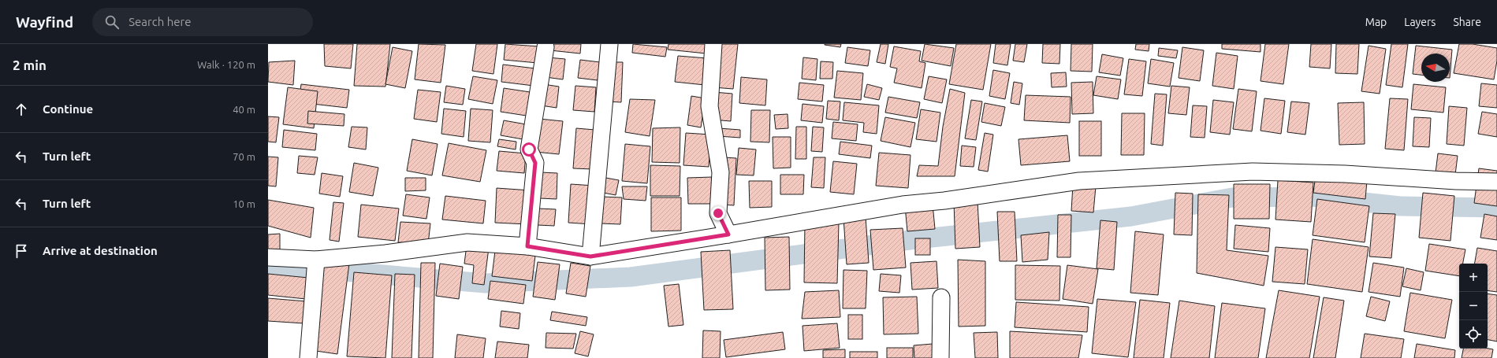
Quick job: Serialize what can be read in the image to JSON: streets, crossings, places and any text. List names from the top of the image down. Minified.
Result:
{"north":"left","page":{"header":"Wayfind","search":"Search here","nav":["Map","Layers","Share"],"heading":["2 min","Walk · 120 m"],"list":[["Continue","40 m"],["Turn left","70 m"],["Turn left","10 m"],"Arrive at destination"],"map_buttons":["+","−"]}}
